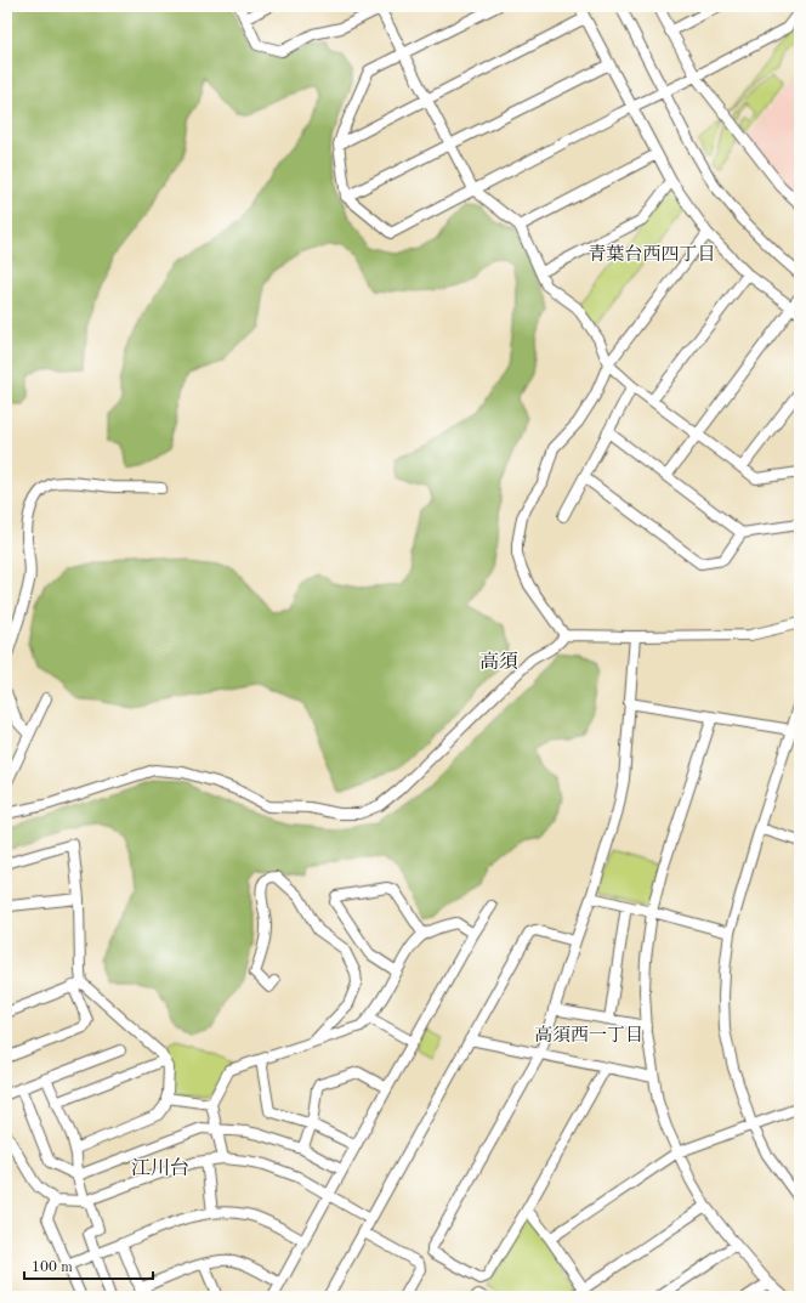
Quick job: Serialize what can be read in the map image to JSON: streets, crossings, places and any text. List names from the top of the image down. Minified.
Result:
{"districts":["青葉台西四丁目","高須","高須西一丁目","江川台"],"scale_bar":"100 m"}
